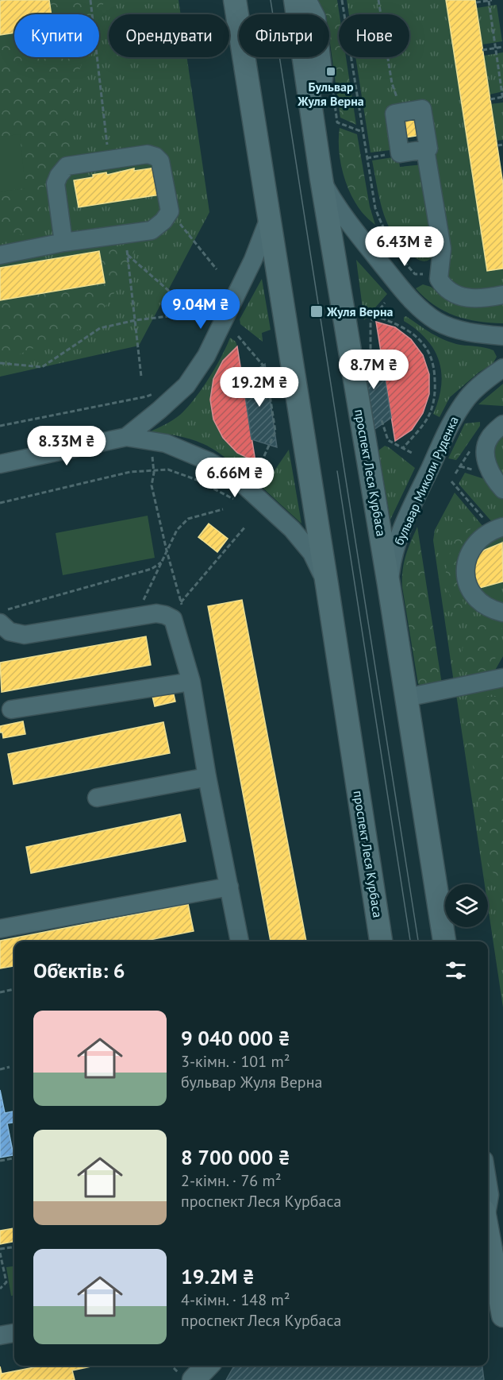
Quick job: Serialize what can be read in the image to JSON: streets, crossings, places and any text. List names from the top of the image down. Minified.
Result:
{"streets":{"main road":["проспект Леся Курбаса"],"street":["бульвар Миколи Руденка"]},"crossings":[["проспект Леся Курбаса","бульвар Миколи Руденка"]],"places":{"transit":["Бульвар Жуля Верна","Жуля Верна"]},"page":{"chip":["Купити","Орендувати","Фільтри","Нове"],"price":["6.43M ₴","9.04M ₴","8.7M ₴","19.2M ₴","8.33M ₴","6.66M ₴"],"heading":"Об’єктів: 6","list":[{"name":"9 040 000 ₴","note":"3-кімн. · 101 m² · бульвар Жуля Верна"},{"name":"8 700 000 ₴","note":"2-кімн. · 76 m² · проспект Леся Курбаса"},{"name":"19.2M ₴","note":"4-кімн. · 148 m² · проспект Леся Курбаса"}]}}
